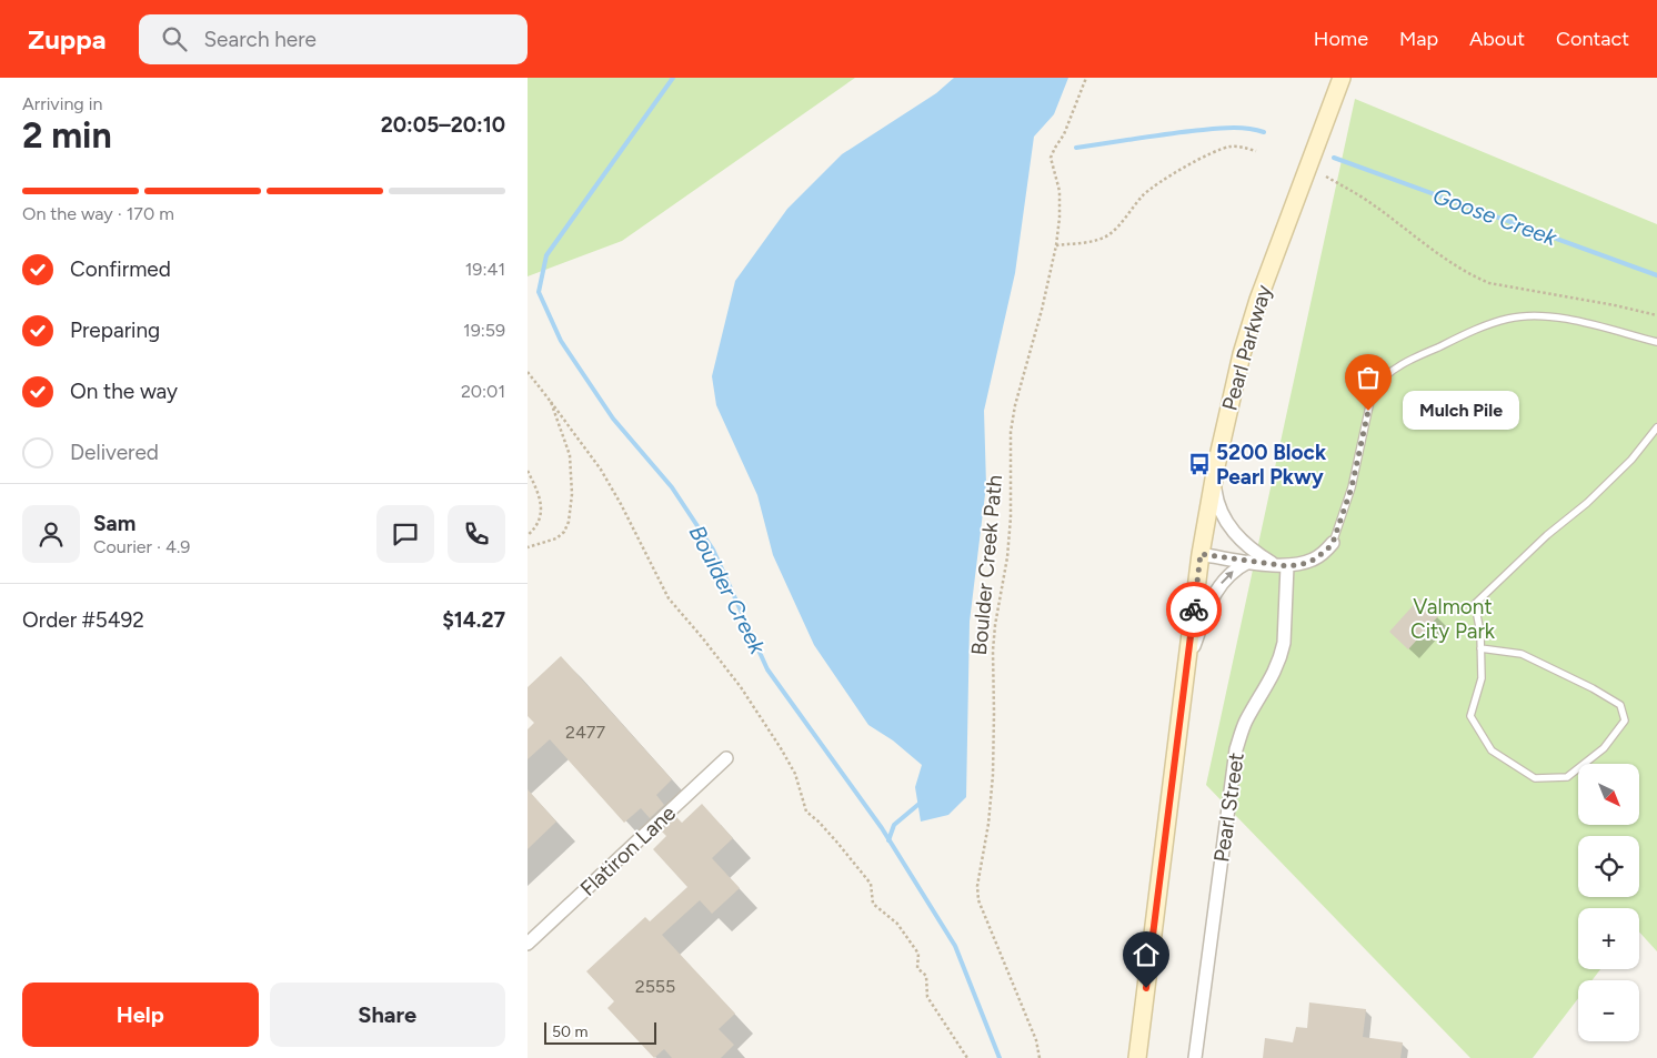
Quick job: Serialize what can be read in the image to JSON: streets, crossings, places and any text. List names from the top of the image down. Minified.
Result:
{"streets":{"main road":["Pearl Parkway"],"street":["Pearl Street","Flatiron Lane"],"path":["Boulder Creek Path"]},"water":["Goose Creek","Boulder Creek"],"parks":["Valmont City Park"],"places":{"other":["Mulch Pile"],"bus stop":["5200 Block Pearl Pkwy"]},"house_numbers":["2477","2555"],"scale_bar":"50 m","north":"bottom right","page":{"header":"Zuppa","search":"Search here","nav":["Home","Map","About","Contact"],"heading":["2 min","Arriving in","20:05–20:10"],"panel":["Sam","Courier · 4.9","Order #5492","$14.27"],"bar":"On the way · 170 m","list":[["Confirmed","19:41"],["Preparing","19:59"],["On the way","20:01"],"Delivered"],"bubble":"Mulch Pile","map_buttons":["+","−"],"buttons":["Help","Share"],"scale":"50 m"}}
